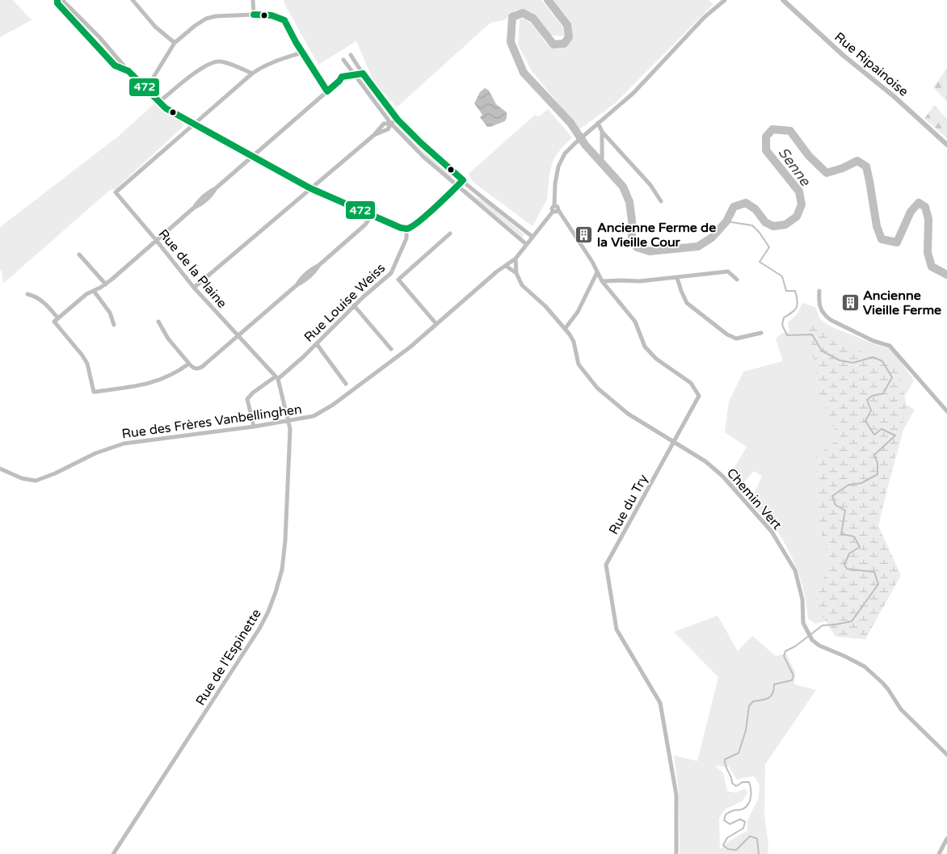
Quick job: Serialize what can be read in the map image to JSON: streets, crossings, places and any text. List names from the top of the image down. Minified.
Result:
{"streets":{"street":["Rue Ripainoise","Rue de la Plaine","Rue Louise Weiss","Rue des Frères Vanbellinghen","Chemin Vert","Rue du Try","Rue de l'Espinette"]},"crossings":[["Rue de la Plaine","Rue Louise Weiss"],["Rue de la Plaine","Rue de l'Espinette"],["Rue Louise Weiss","Rue des Frères Vanbellinghen"],["Rue Louise Weiss","Rue de l'Espinette"],["Rue des Frères Vanbellinghen","Chemin Vert"],["Rue des Frères Vanbellinghen","Rue du Try"],["Rue des Frères Vanbellinghen","Rue de l'Espinette"],["Chemin Vert","Rue du Try"]],"water":["Senne"],"places":{"building":["Ancienne Ferme de la Vieille Cour","Ancienne Vieille Ferme"]},"lines":["transit line 472"]}
